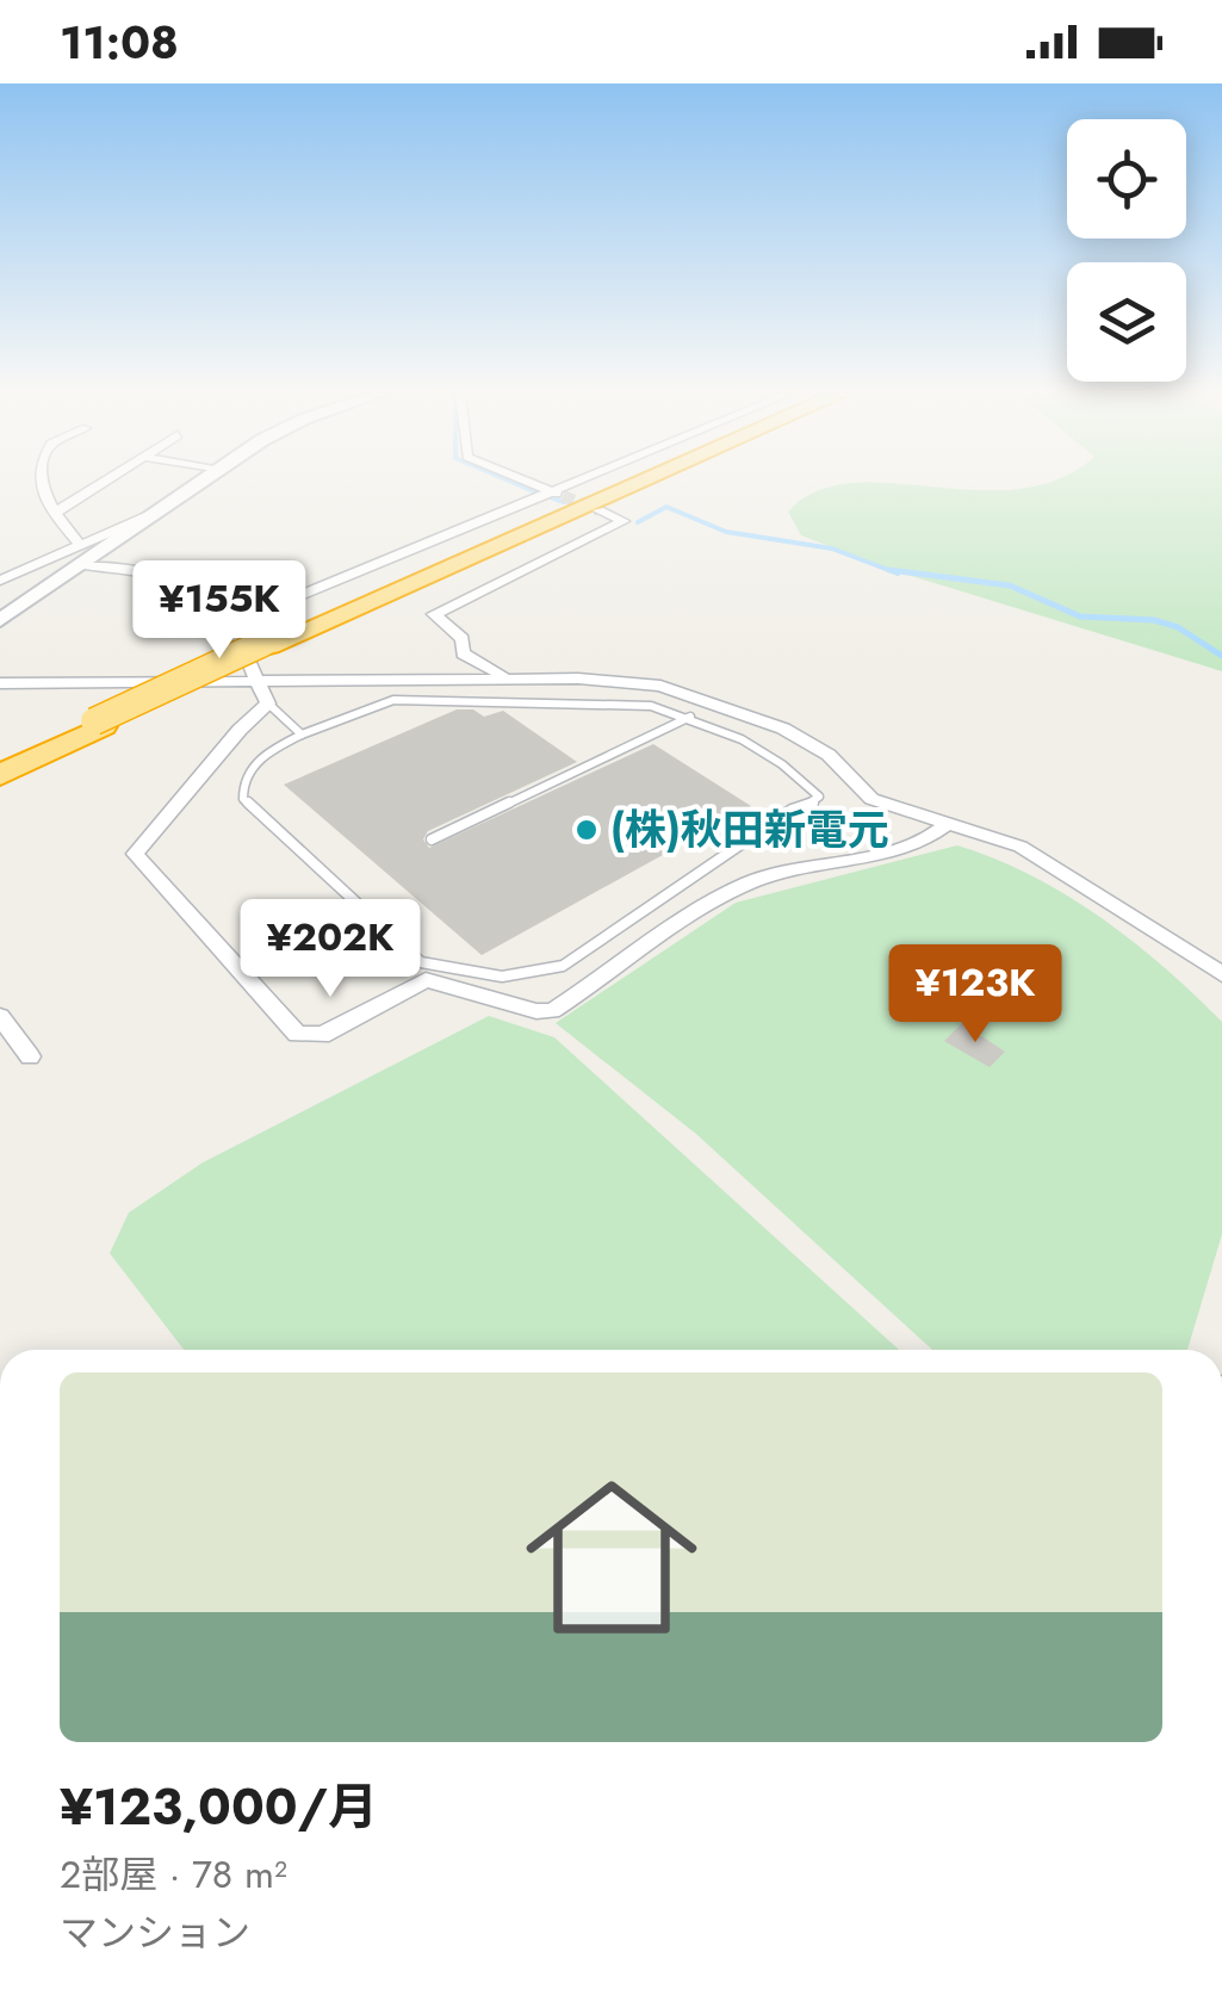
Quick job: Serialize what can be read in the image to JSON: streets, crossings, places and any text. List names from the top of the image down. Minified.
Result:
{"places":["(株)秋田新電元"],"page":{"status":"11:08","price":["¥155K","¥202K","¥123K"],"list":[{"name":"¥123,000/月","note":"2部屋 · 78 m² · マンション"}]}}
